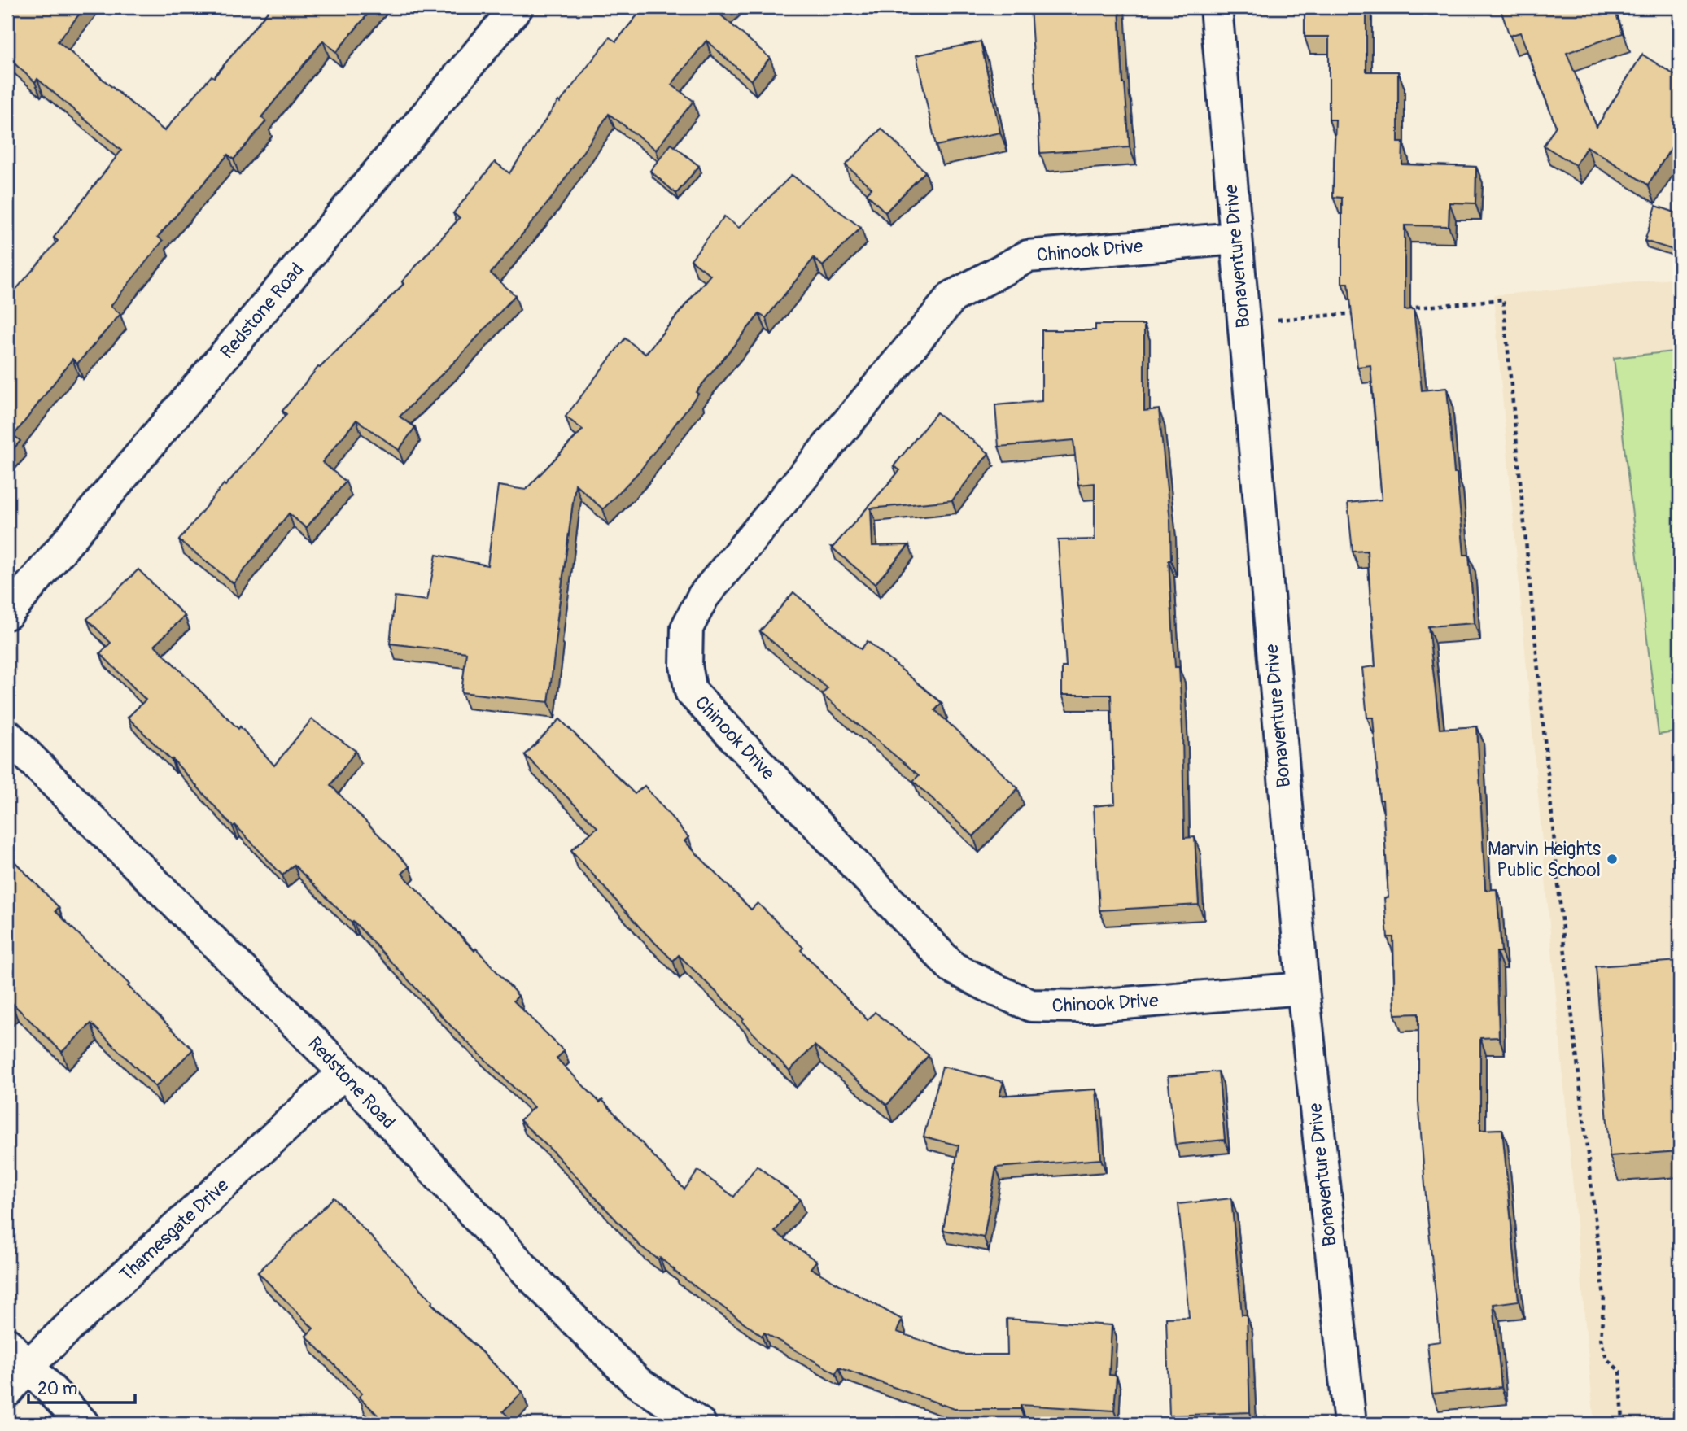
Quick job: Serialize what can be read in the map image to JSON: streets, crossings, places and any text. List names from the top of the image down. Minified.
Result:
{"streets":{"street":["Chinook Drive","Bonaventure Drive","Redstone Road","Thamesgate Drive"]},"crossings":[["Chinook Drive","Bonaventure Drive"],["Redstone Road","Thamesgate Drive"]],"places":["Marvin Heights Public School"],"scale_bar":"20 m"}
